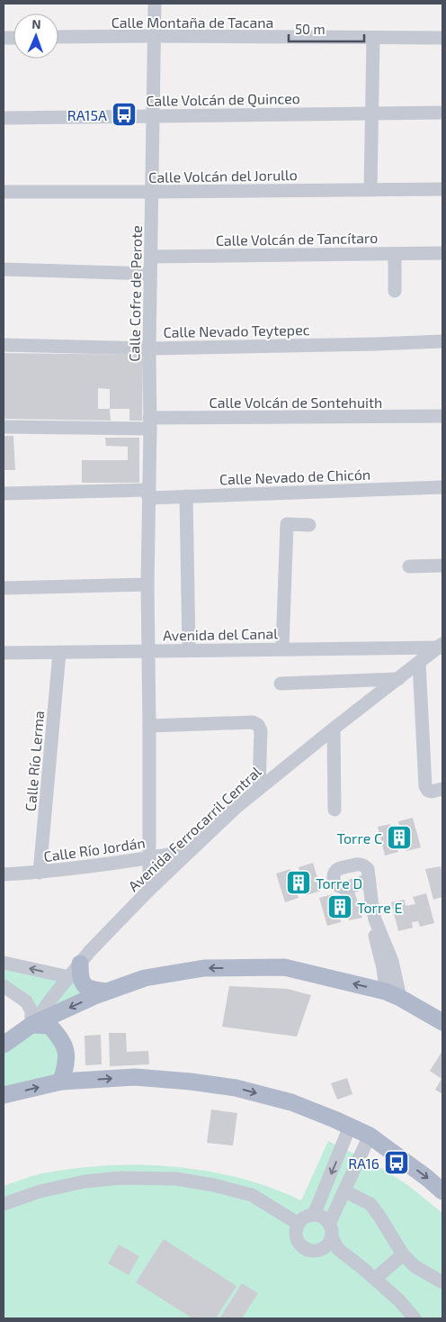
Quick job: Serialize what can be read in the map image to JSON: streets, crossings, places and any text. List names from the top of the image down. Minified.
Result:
{"streets":{"street":["Calle Montaña de Tacana","Calle Volcán de Quinceo","Calle Volcán del Jorullo","Calle Volcán de Tancítaro","Calle Cofre de Perote","Calle Nevado Teytepec","Calle Volcán de Sontehuith","Calle Nevado de Chicón","Avenida del Canal","Calle Río Lerma","Avenida Ferrocarril Central","Calle Río Jordán"]},"crossings":[["Calle Montaña de Tacana","Calle Cofre de Perote"],["Calle Volcán de Quinceo","Calle Cofre de Perote"],["Calle Volcán del Jorullo","Calle Cofre de Perote"],["Calle Volcán de Tancítaro","Calle Cofre de Perote"],["Calle Cofre de Perote","Calle Nevado Teytepec"],["Calle Cofre de Perote","Calle Volcán de Sontehuith"],["Calle Cofre de Perote","Calle Nevado de Chicón"],["Calle Cofre de Perote","Avenida del Canal"],["Calle Cofre de Perote","Avenida Ferrocarril Central"],["Calle Cofre de Perote","Calle Río Jordán"],["Avenida del Canal","Calle Río Lerma"],["Avenida del Canal","Avenida Ferrocarril Central"],["Calle Río Lerma","Calle Río Jordán"],["Avenida Ferrocarril Central","Calle Río Jordán"]],"places":{"bus stop":["RA15A","RA16"],"building":["Torre C","Torre D","Torre E"]},"scale_bar":"50 m","north":"top"}
